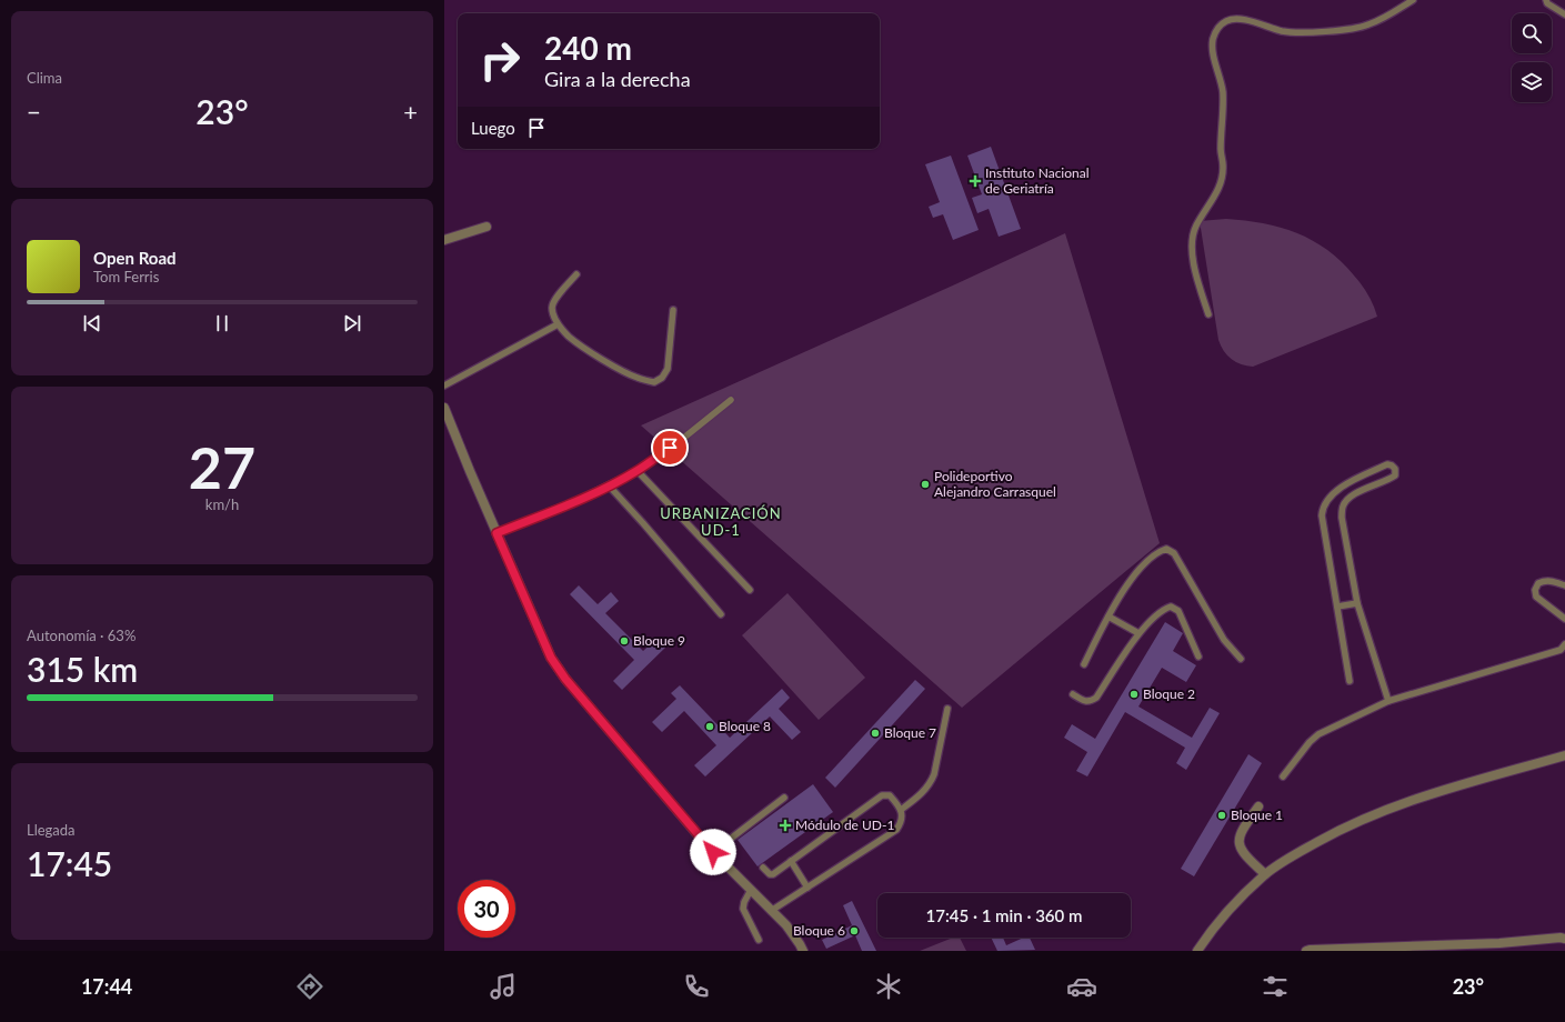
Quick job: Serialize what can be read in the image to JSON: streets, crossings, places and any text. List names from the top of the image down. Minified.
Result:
{"districts":["URBANIZACIÓN UD-1"],"places":{"health":["Instituto Nacional de Geriatría","Módulo de UD-1"],"other":["Polideportivo Alejandro Carrasquel","Bloque 9","Bloque 2","Bloque 8","Bloque 7","Bloque 1","Bloque 6"]},"page":{"tile":["Clima",["27","km/h"],["Autonomía · 63%","315 km"],["Llegada","17:45"]],"turn":["240 m","Gira a la derecha"],"heat":["−","23°","+"],"then":"Luego","song":["Open Road","Tom Ferris"],"limit":"30","trip":"17:45 · 1 min · 360 m","tabs":["17:44","23°"]}}
